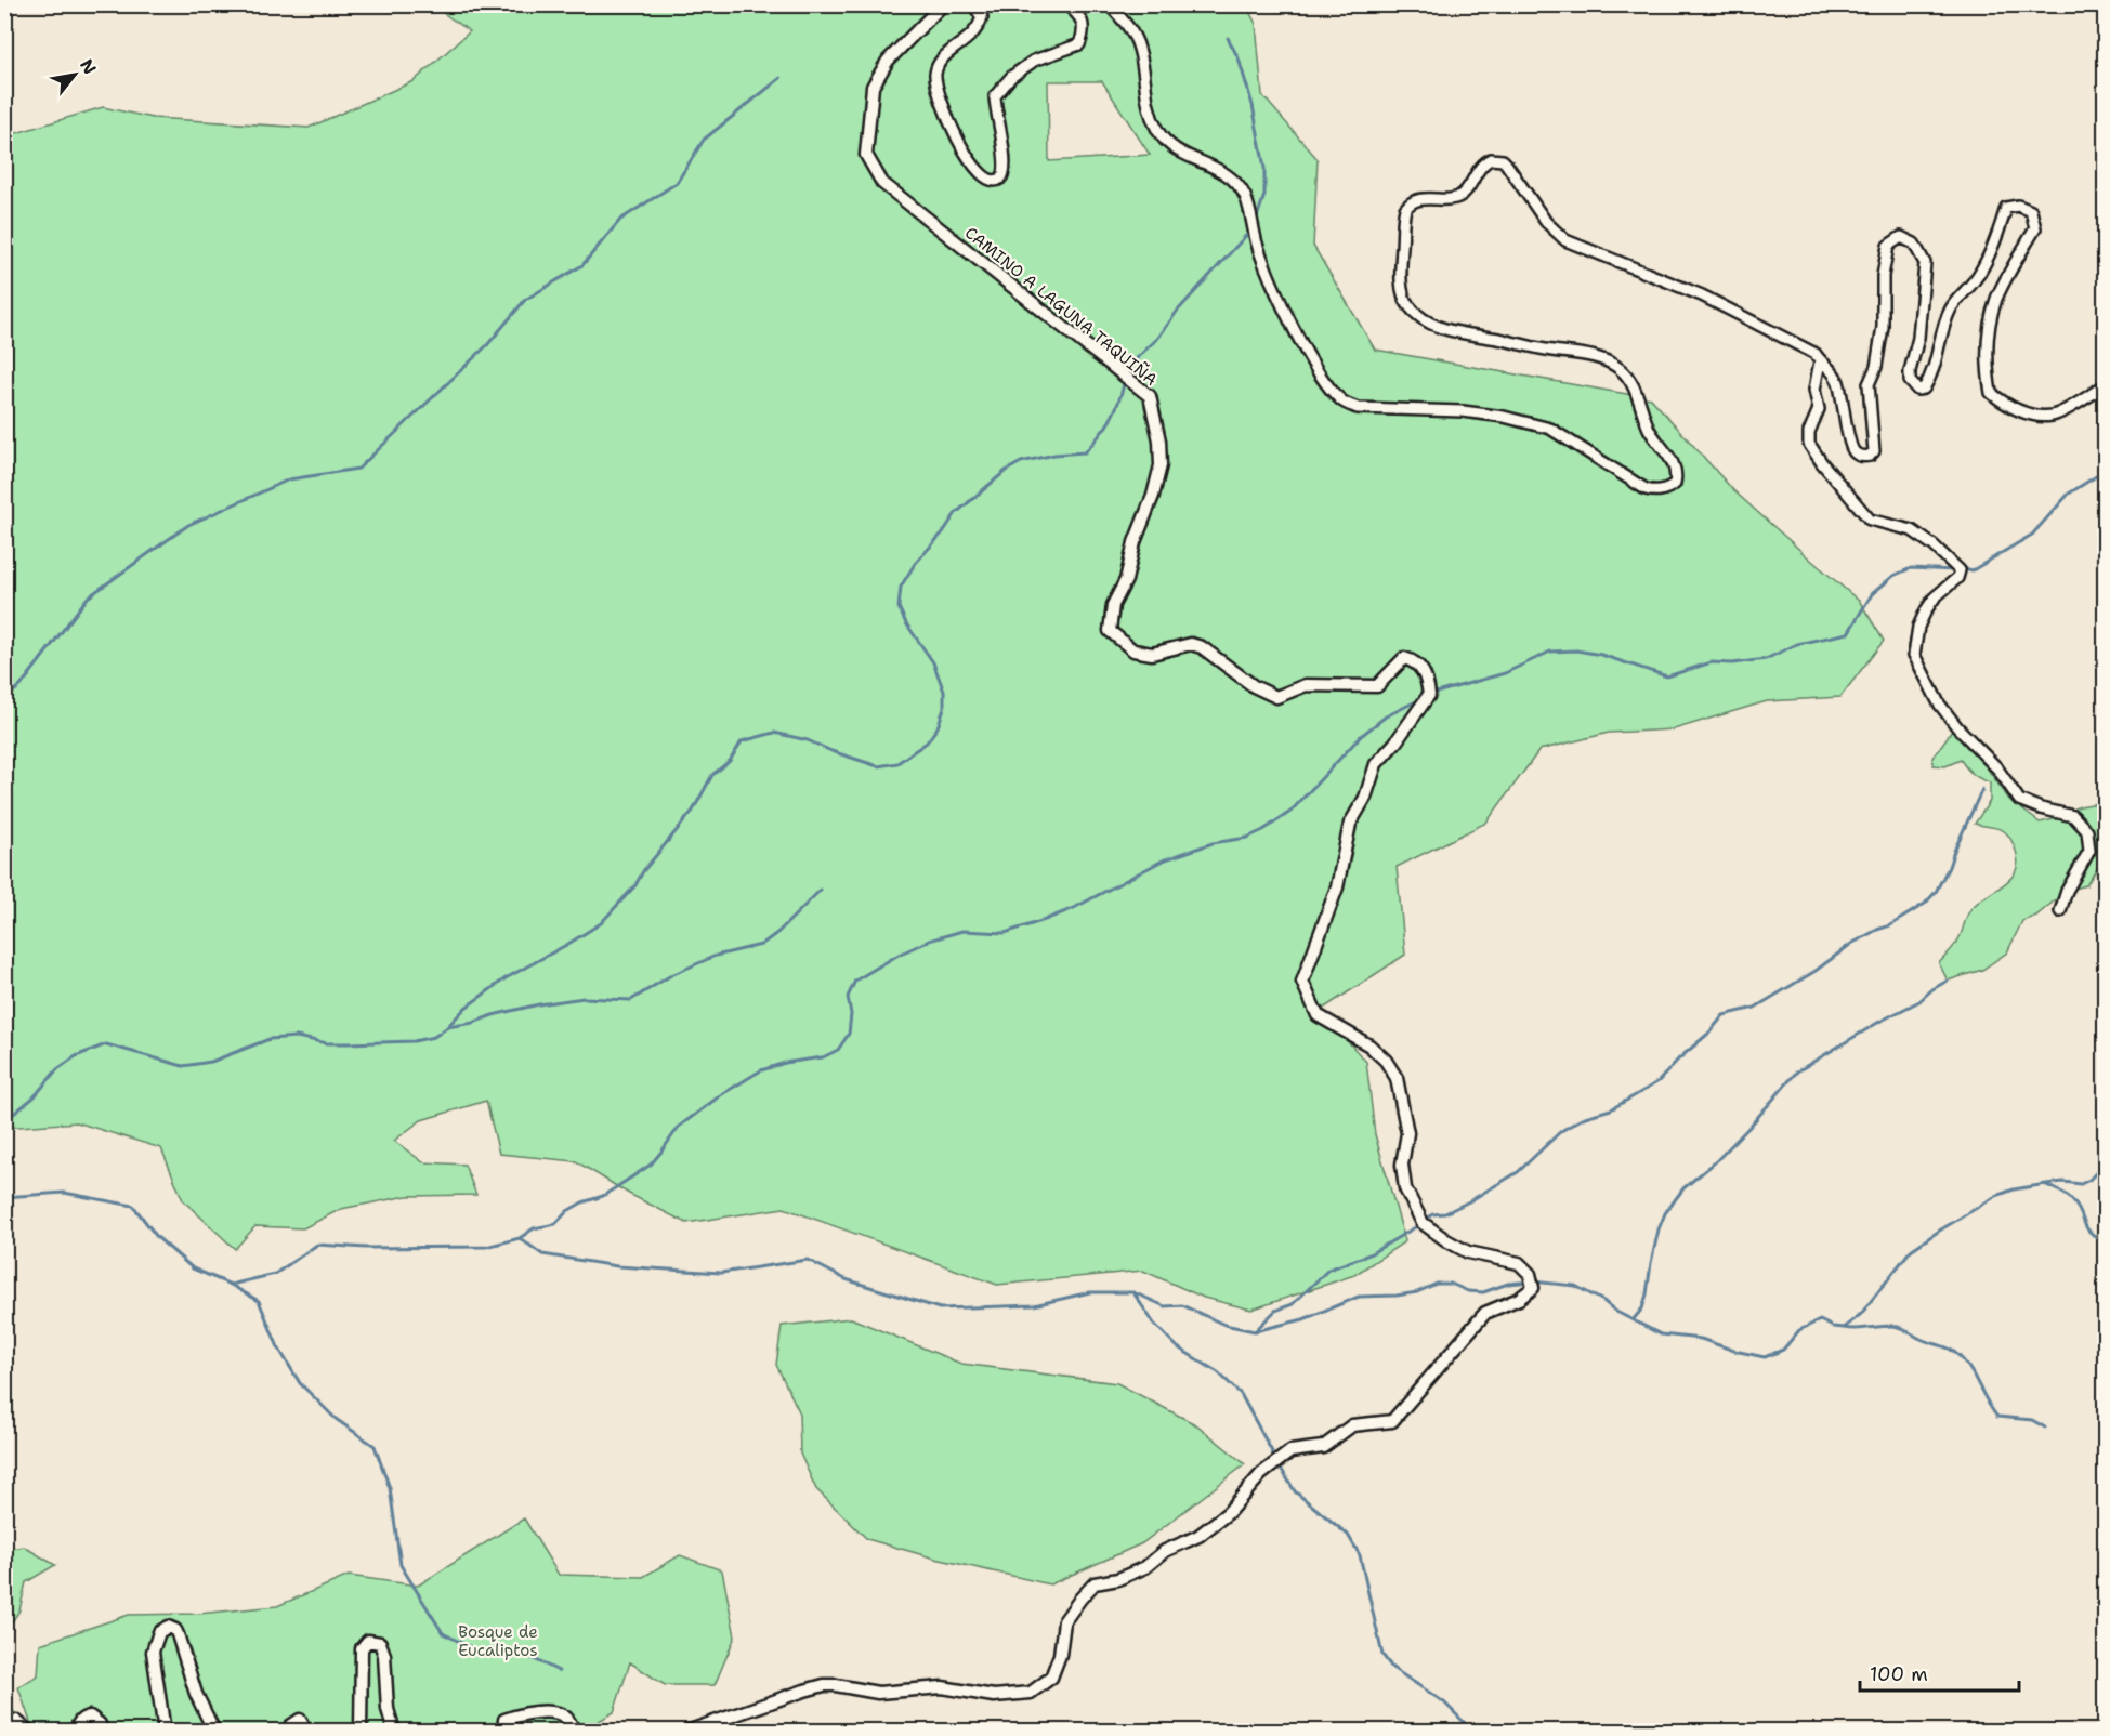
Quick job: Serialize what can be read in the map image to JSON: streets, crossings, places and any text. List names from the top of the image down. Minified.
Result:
{"streets":{"street":["CAMINO A LAGUNA TAQUIÑA"]},"parks":["Bosque de Eucaliptos"],"scale_bar":"100 m","north":"top right"}
